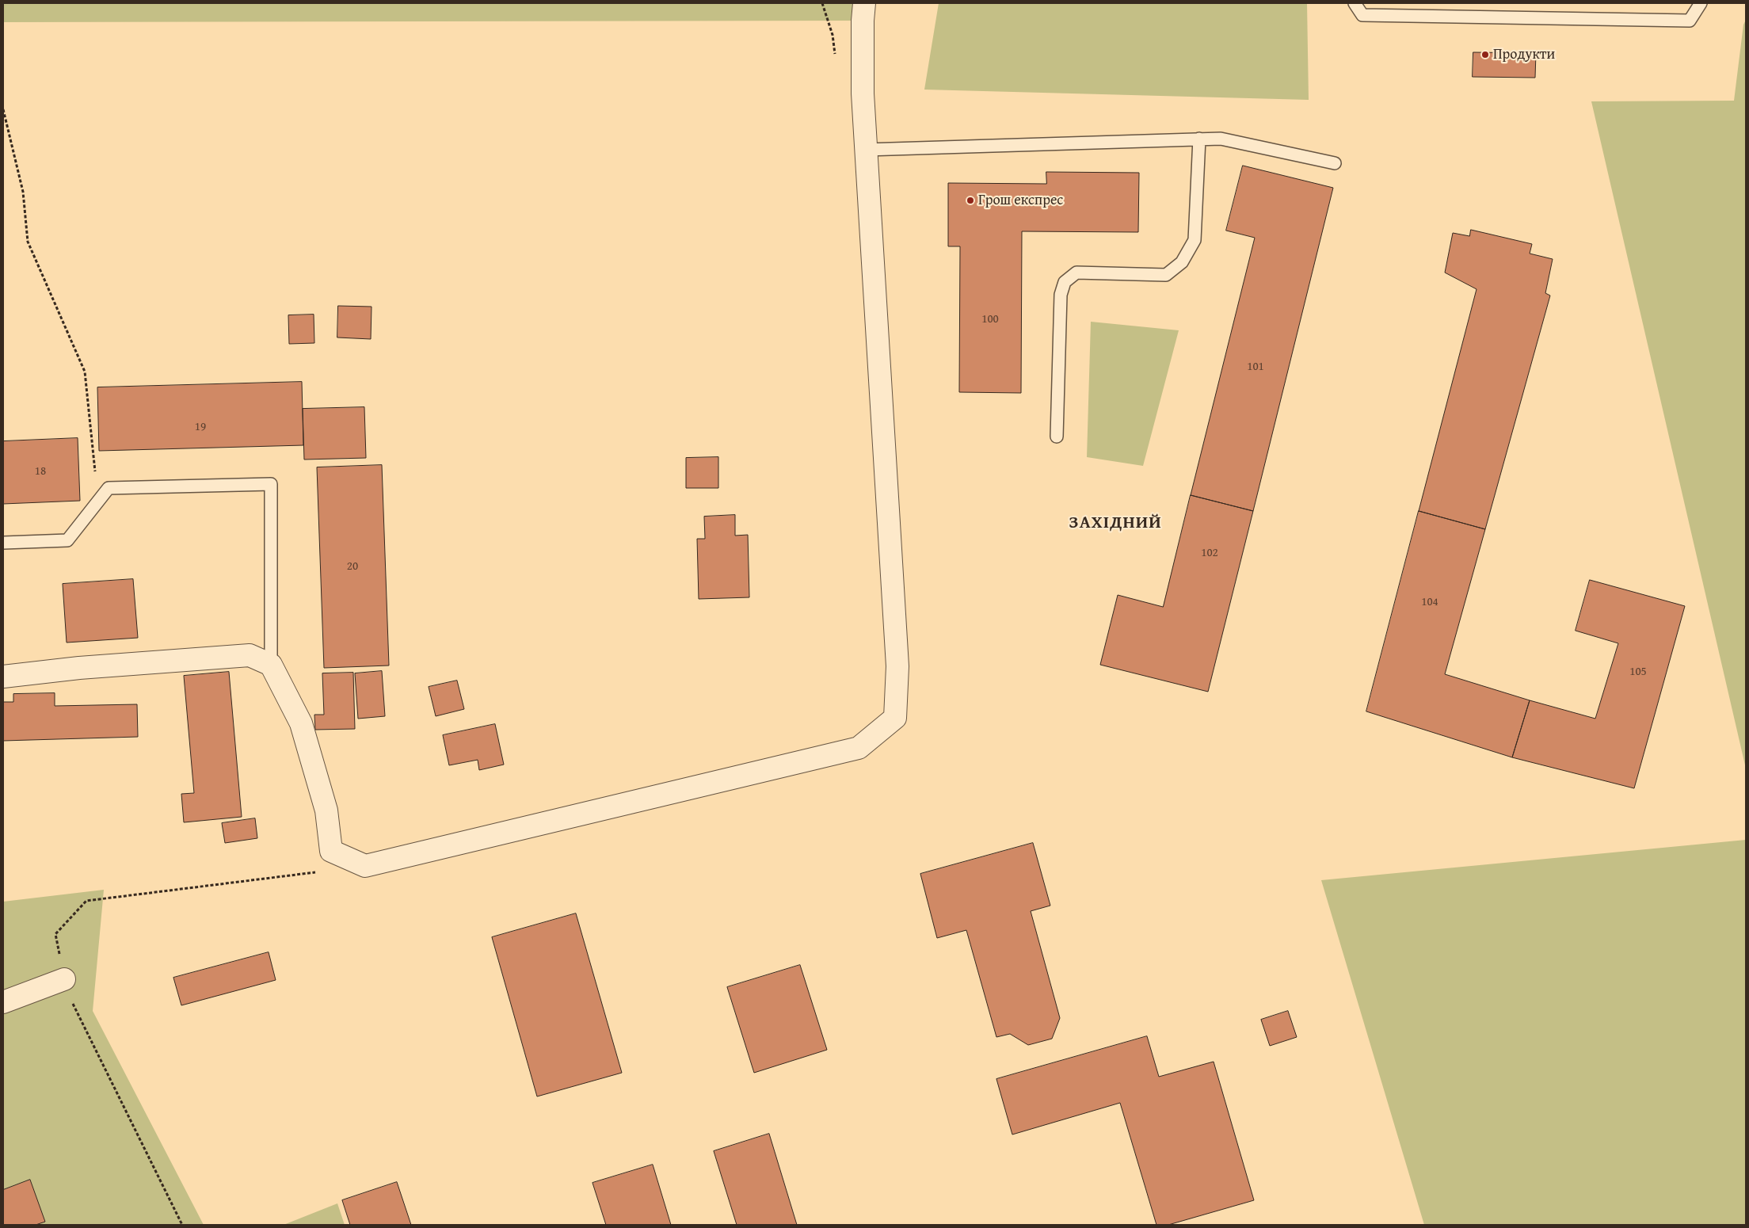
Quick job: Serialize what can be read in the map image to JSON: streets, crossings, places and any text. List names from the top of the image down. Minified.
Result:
{"districts":["ЗАХІДНИЙ"],"places":["Продукти","Грош експрес"],"house_numbers":["100","101","19","18","102","20","104","105"]}
